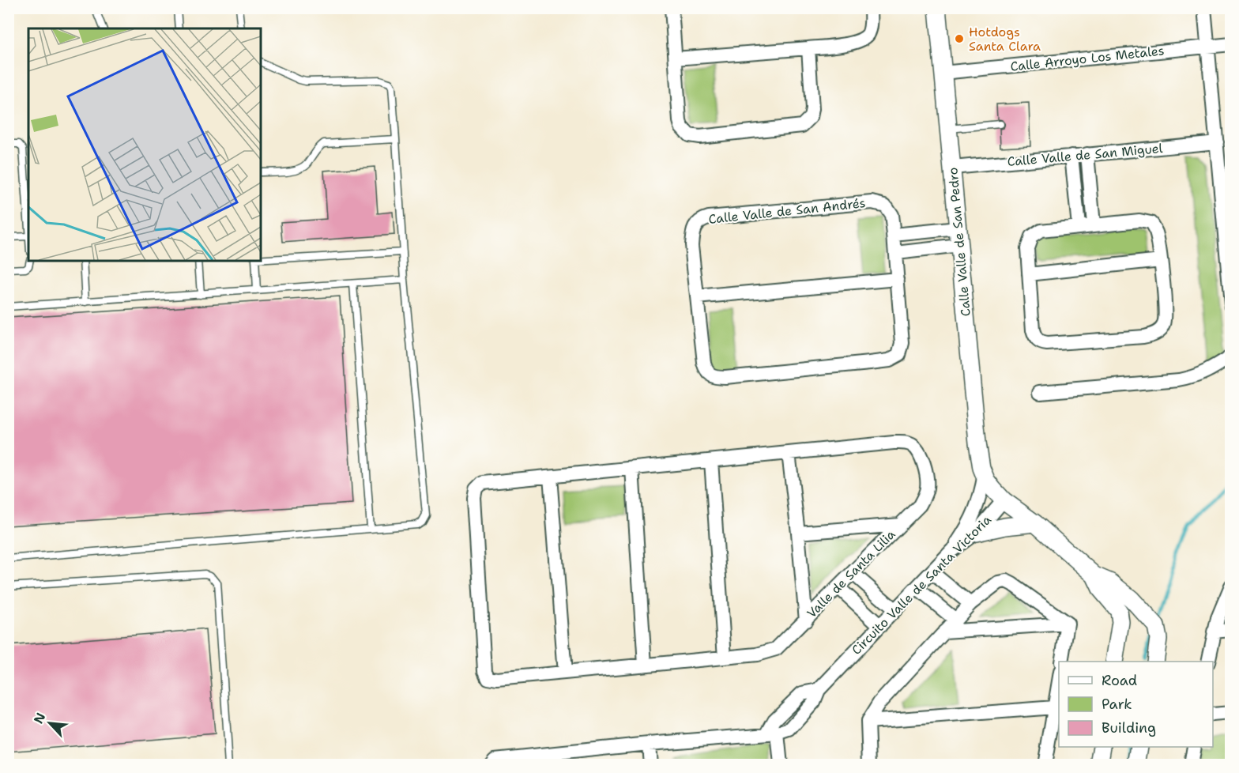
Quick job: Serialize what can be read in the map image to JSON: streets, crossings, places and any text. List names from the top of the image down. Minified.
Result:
{"streets":{"street":["Calle Arroyo Los Metales","Calle Valle de San Miguel","Calle Valle de San Andrés","Calle Valle de San Pedro","Valle de Santa Lilia","Circuito Valle de Santa Victoria"]},"crossings":[["Calle Arroyo Los Metales","Calle Valle de San Pedro"],["Calle Valle de San Miguel","Calle Valle de San Pedro"],["Calle Valle de San Pedro","Circuito Valle de Santa Victoria"]],"places":["Hotdogs Santa Clara"],"legend":["Road","Park","Building"],"north":"top left"}
